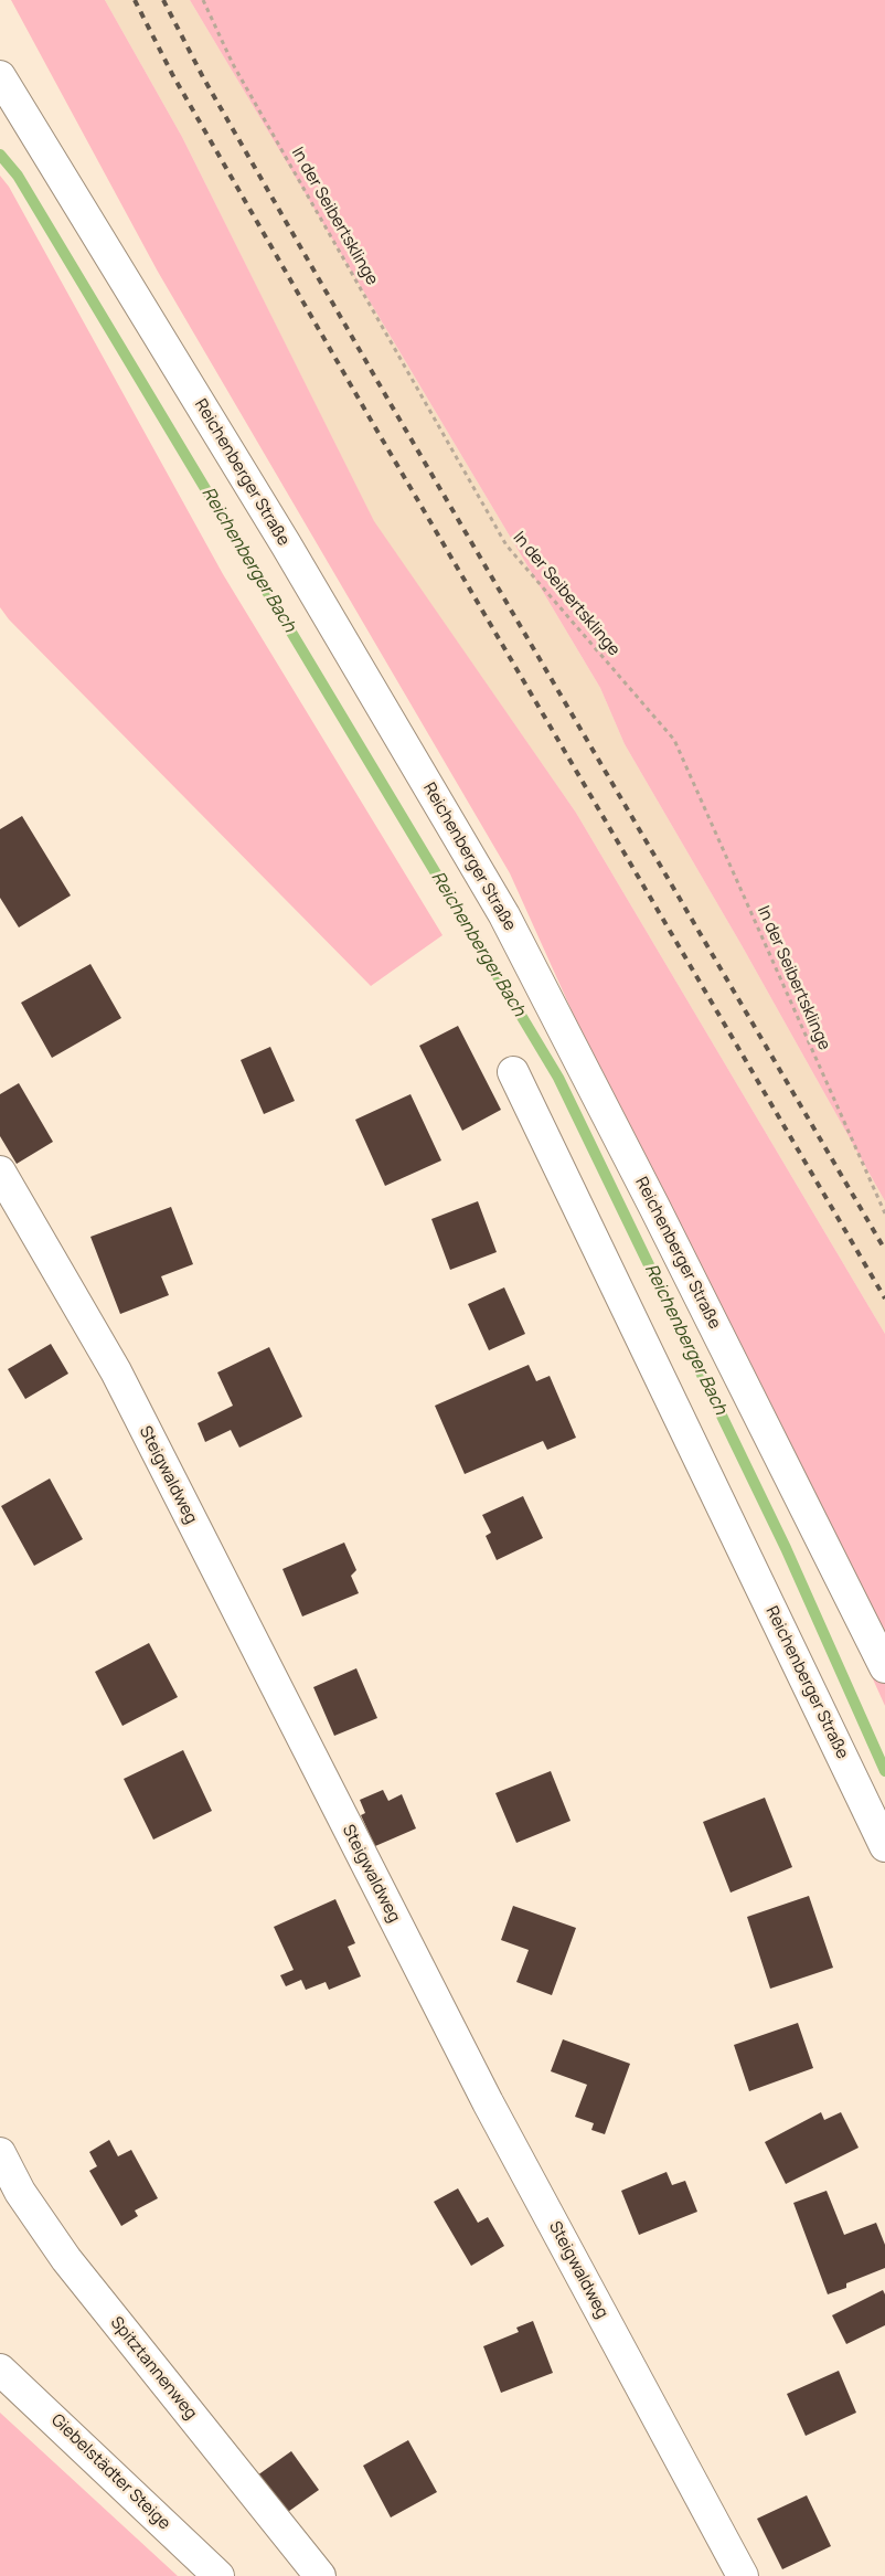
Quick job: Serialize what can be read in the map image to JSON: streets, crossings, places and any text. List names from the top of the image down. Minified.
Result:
{"streets":{"street":["Reichenberger Straße","Steigwaldweg","Spitztannenweg","Giebelstädter Steige"],"path":["In der Seibertsklinge"]},"water":["Reichenberger Bach"]}
